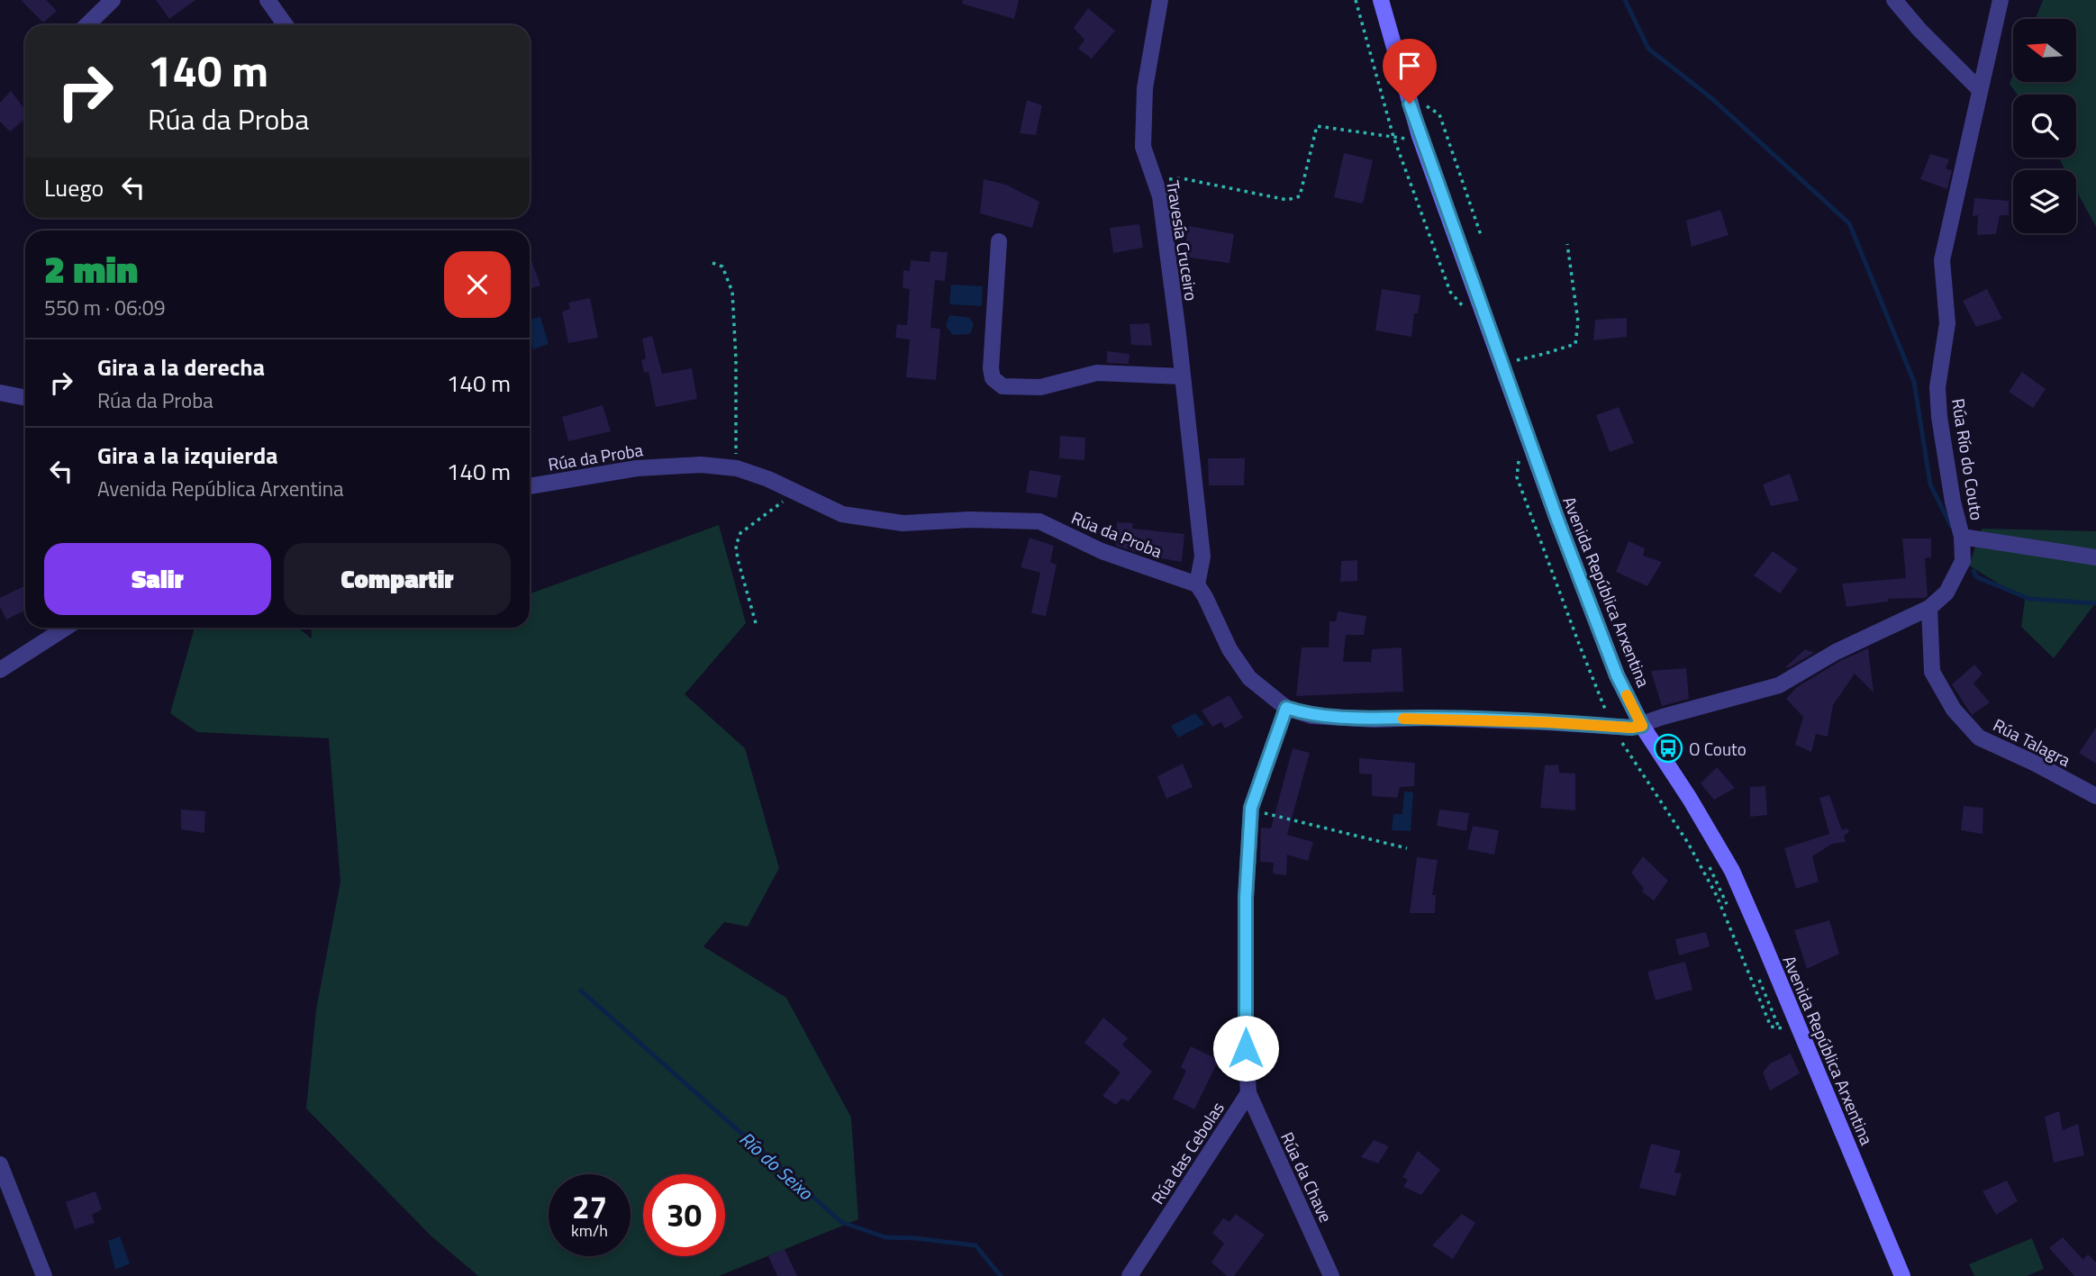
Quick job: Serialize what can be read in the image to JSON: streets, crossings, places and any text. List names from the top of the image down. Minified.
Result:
{"streets":{"main road":["Avenida República Arxentina"],"street":["Travesía Cruceiro","Rúa da Proba","Rúa Río do Couto","Rúa Talagra","Rúa das Cebolas","Rúa da Chave"]},"crossings":[["Travesía Cruceiro","Rúa da Proba"],["Rúa Río do Couto","Avenida República Arxentina"],["Rúa Río do Couto","Rúa Talagra"],["Rúa das Cebolas","Rúa da Chave"]],"water":["Río do Seixo"],"places":{"bus stop":["O Couto"]},"north":"left","page":{"turn":["140 m","Rúa da Proba"],"then":"Luego","heading":["2 min","550 m · 06:09"],"list":[{"name":"Gira a la derecha","note":"Rúa da Proba","value":"140 m"},{"name":"Gira a la izquierda","note":"Avenida República Arxentina","value":"140 m"}],"buttons":["Salir","Compartir"],"speed":"27 km/h","limit":"30"}}
